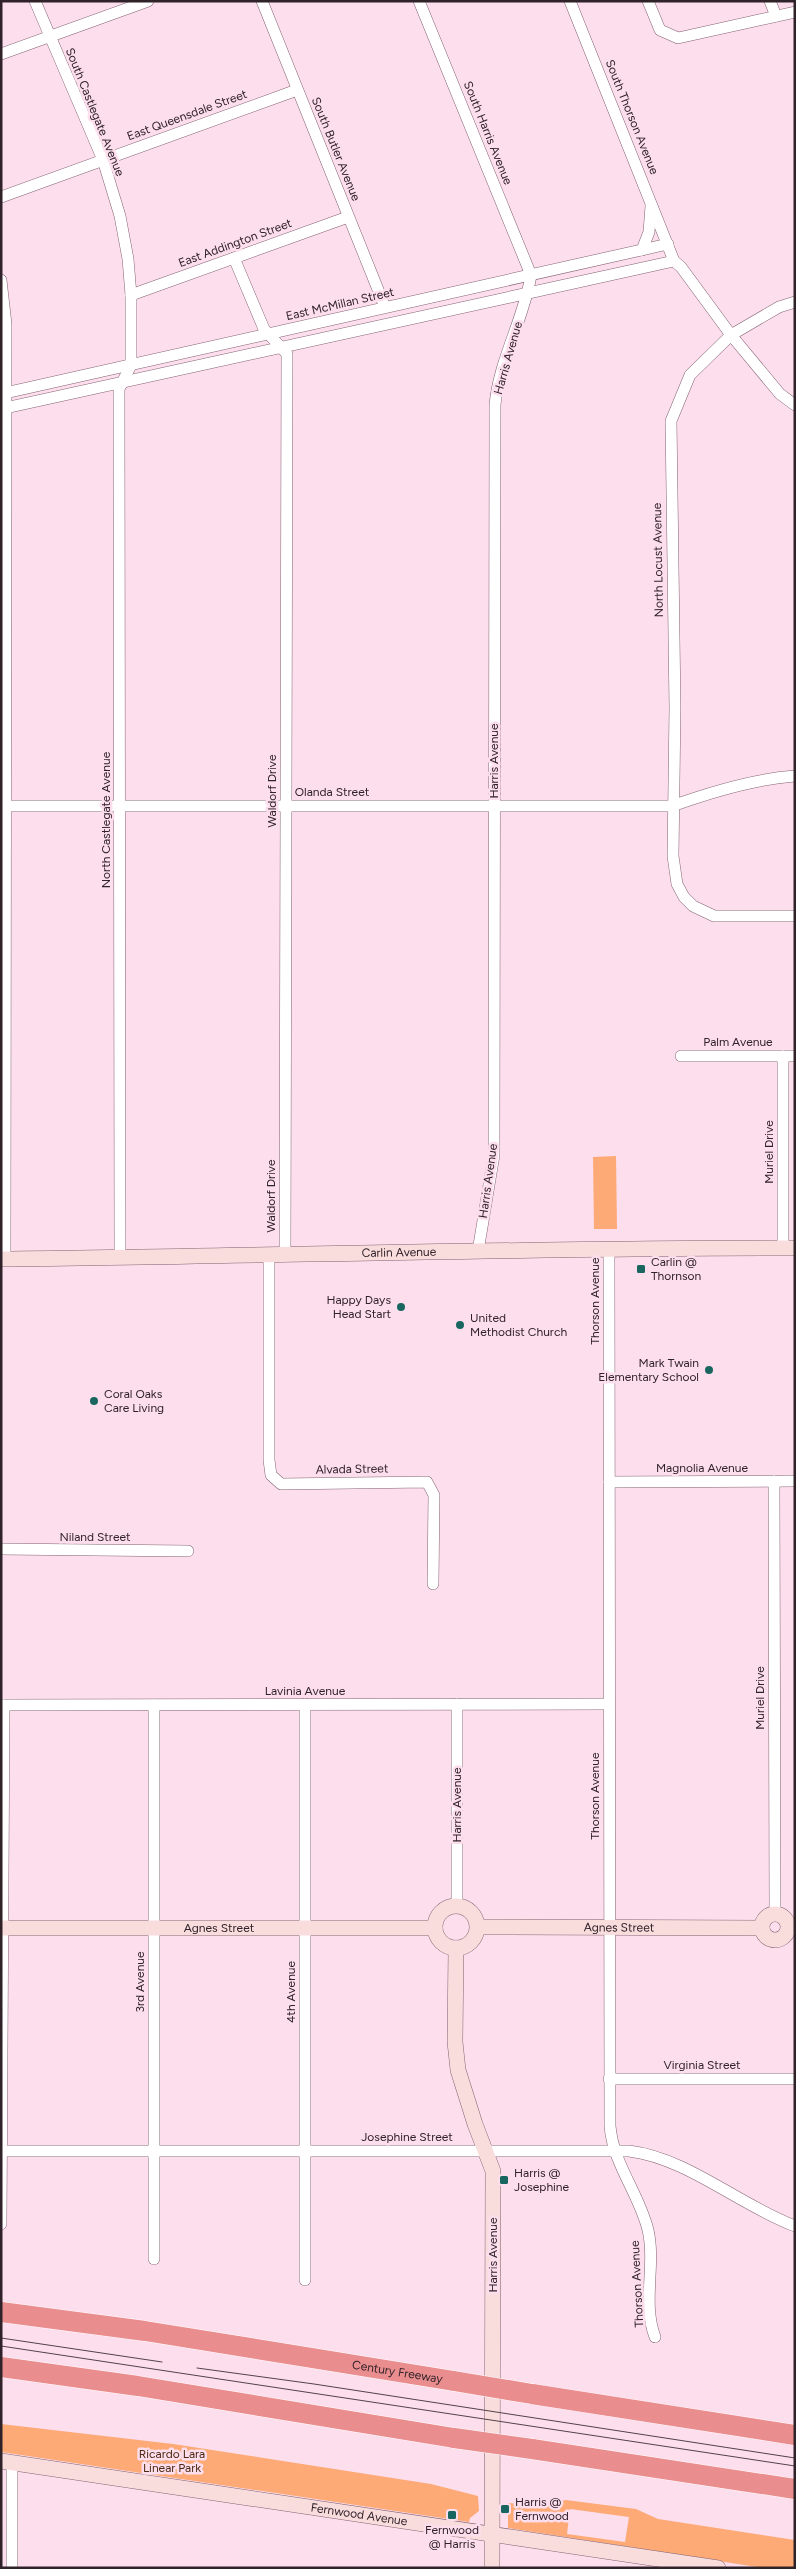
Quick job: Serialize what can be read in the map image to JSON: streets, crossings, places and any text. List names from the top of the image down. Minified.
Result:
{"streets":{"highway":["Century Freeway"],"street":["South Castlegate Avenue","East Queensdale Street","South Thorson Avenue","South Harris Avenue","South Butler Avenue","East Addington Street","East McMillan Street","Harris Avenue","North Locust Avenue","Waldorf Drive","Olanda Street","North Castlegate Avenue","Palm Avenue","Muriel Drive","Carlin Avenue","Thorson Avenue","Magnolia Avenue","Alvada Street","Niland Street","Lavinia Avenue","Agnes Street","3rd Avenue","4th Avenue","Virginia Street","Josephine Street","Fernwood Avenue"]},"crossings":[["South Castlegate Avenue","East Queensdale Street"],["South Castlegate Avenue","East Addington Street"],["South Castlegate Avenue","East McMillan Street"],["South Castlegate Avenue","North Castlegate Avenue"],["East Queensdale Street","South Butler Avenue"],["South Thorson Avenue","East McMillan Street"],["South Harris Avenue","East McMillan Street"],["South Harris Avenue","Harris Avenue"],["South Butler Avenue","East Addington Street"],["South Butler Avenue","East McMillan Street"],["East McMillan Street","Harris Avenue"],["Harris Avenue","Olanda Street"],["Harris Avenue","Carlin Avenue"],["Harris Avenue","Lavinia Avenue"],["Harris Avenue","Agnes Street"],["Harris Avenue","Josephine Street"],["Harris Avenue","Fernwood Avenue"],["North Locust Avenue","Olanda Street"],["Waldorf Drive","Olanda Street"],["Waldorf Drive","Carlin Avenue"],["Olanda Street","North Castlegate Avenue"],["North Castlegate Avenue","Carlin Avenue"],["Palm Avenue","Muriel Drive"],["Muriel Drive","Carlin Avenue"],["Muriel Drive","Magnolia Avenue"],["Muriel Drive","Agnes Street"],["Carlin Avenue","Thorson Avenue"],["Carlin Avenue","Alvada Street"],["Thorson Avenue","Magnolia Avenue"],["Thorson Avenue","Lavinia Avenue"],["Thorson Avenue","Agnes Street"],["Thorson Avenue","Virginia Street"],["Thorson Avenue","Josephine Street"],["Lavinia Avenue","3rd Avenue"],["Lavinia Avenue","4th Avenue"],["Agnes Street","3rd Avenue"],["Agnes Street","4th Avenue"],["3rd Avenue","Josephine Street"],["4th Avenue","Josephine Street"]],"parks":["Ricardo Lara Linear Park"],"places":{"transit":["Carlin @ Thornson","Harris @ Josephine","Harris @ Fernwood","Fernwood @ Harris"],"other":["Happy Days Head Start","United Methodist Church","Mark Twain Elementary School","Coral Oaks Care Living"]}}
